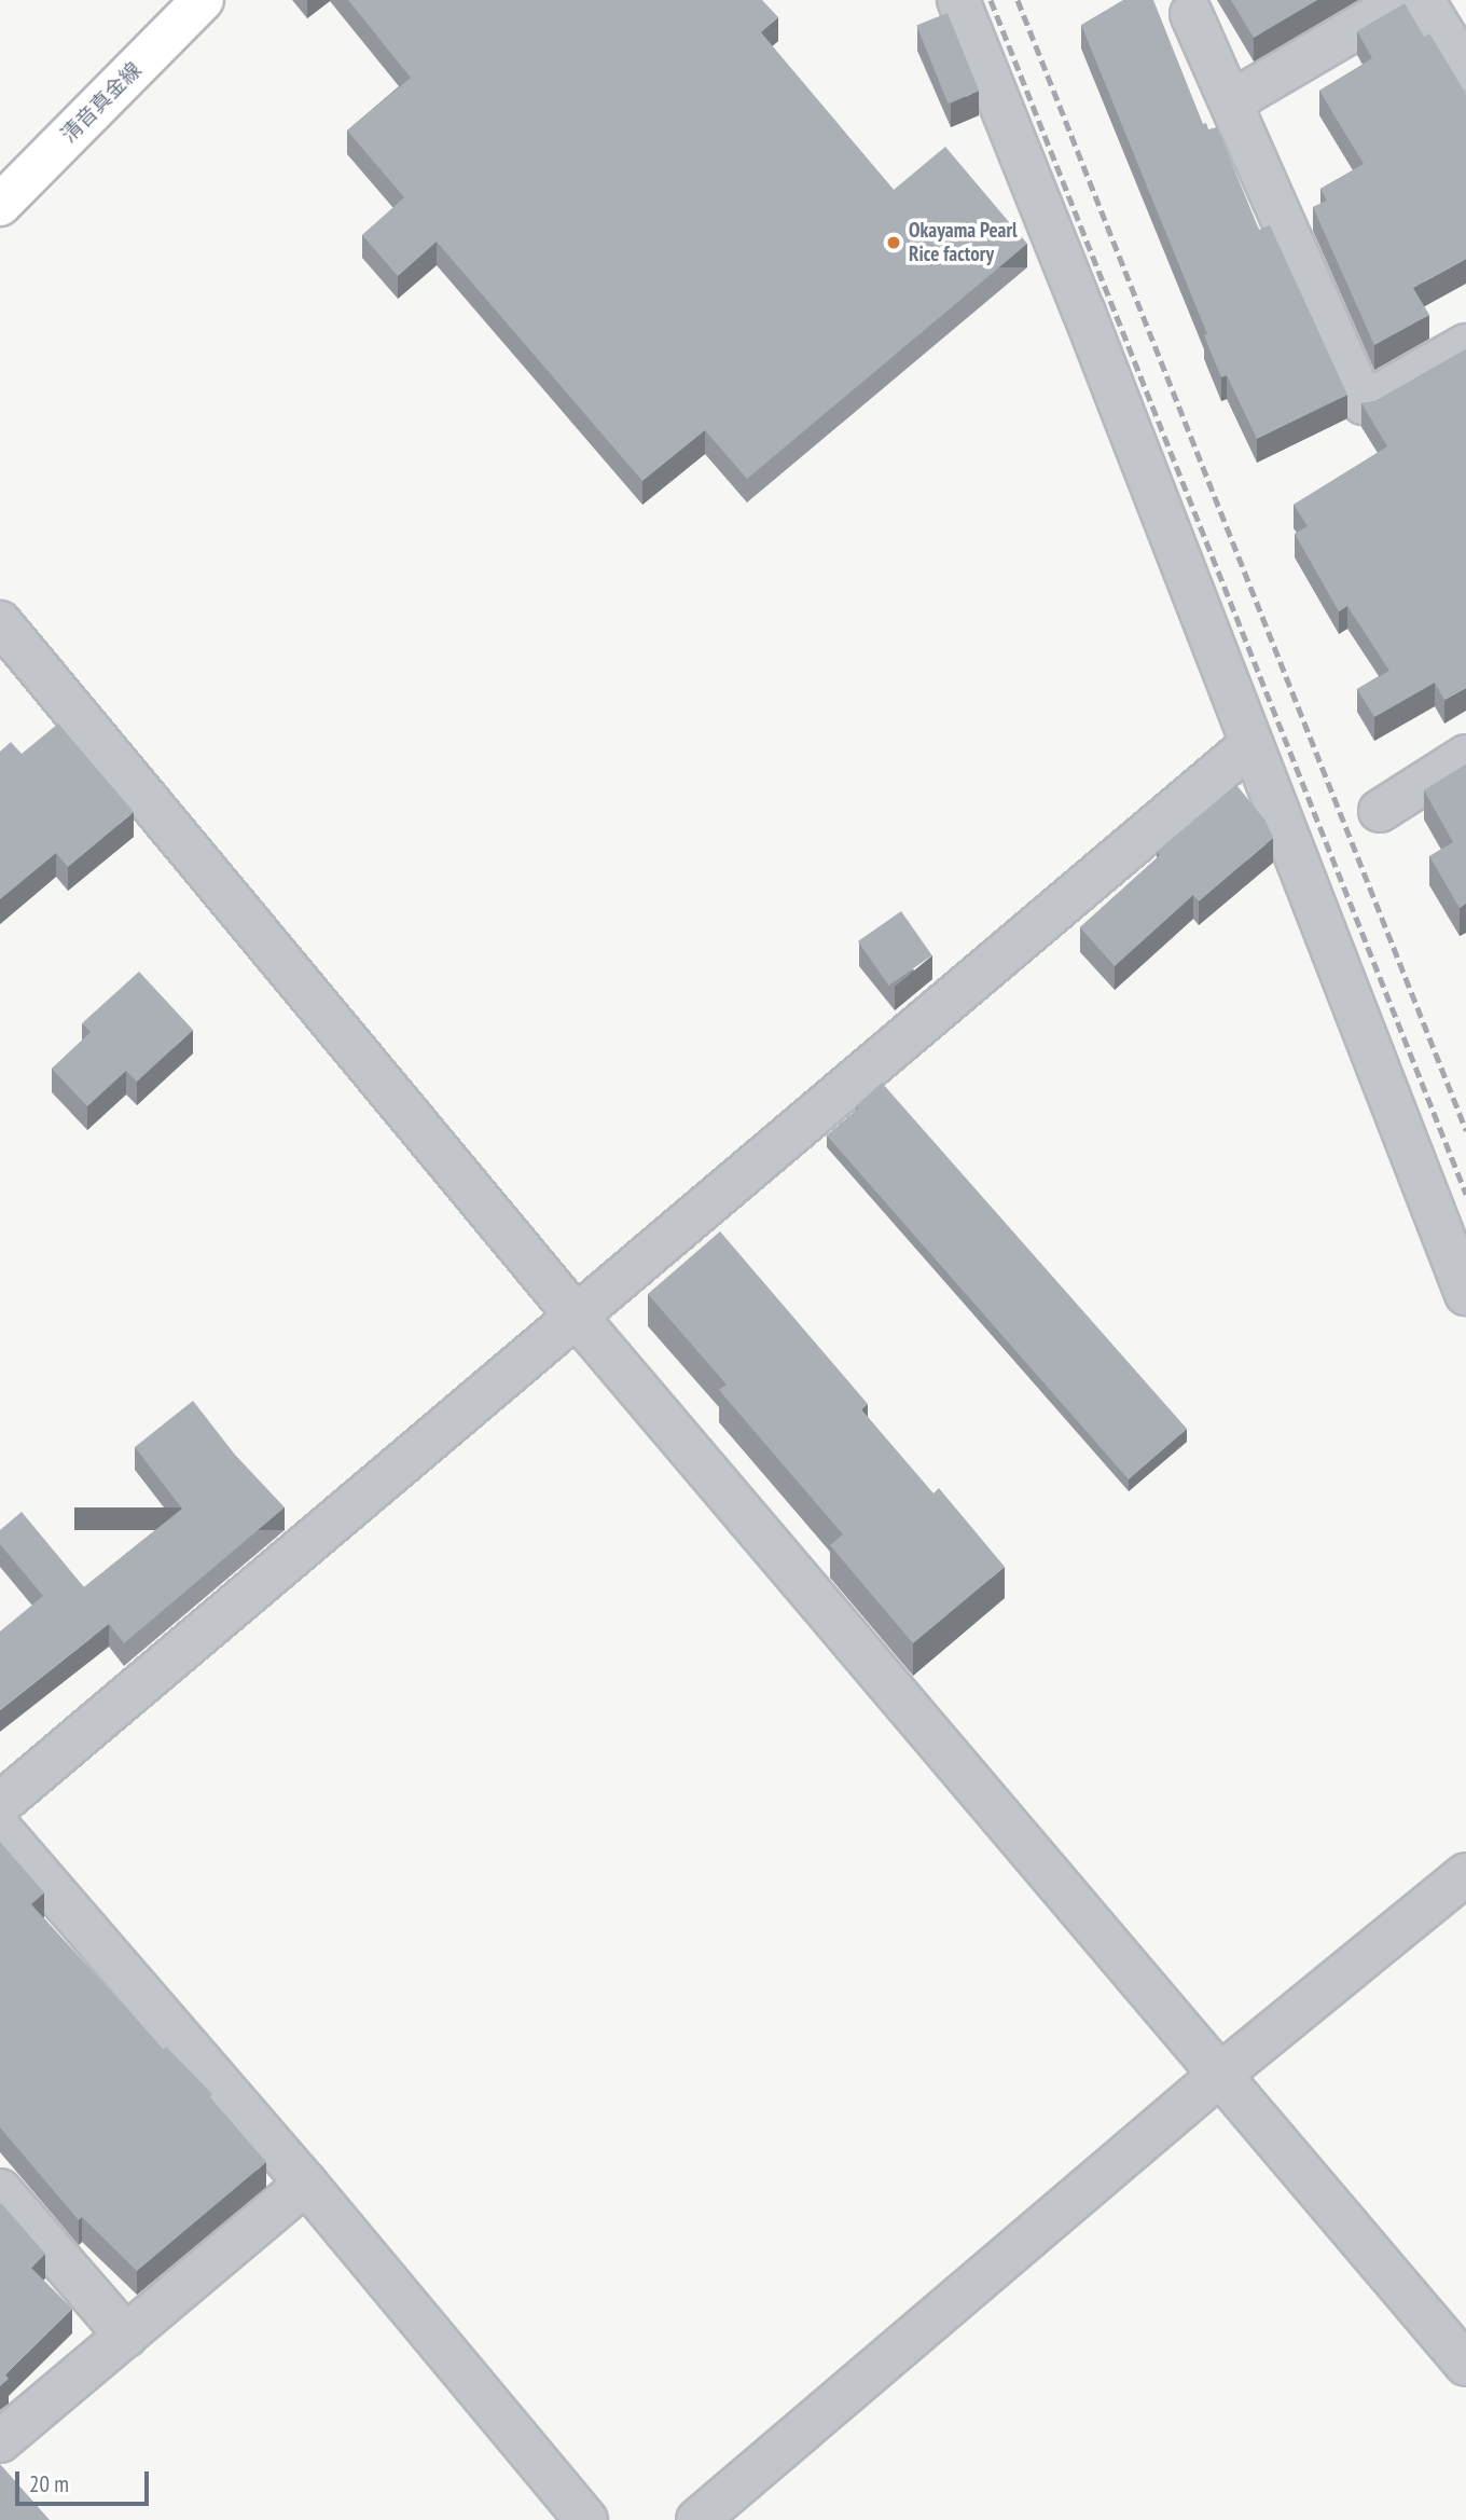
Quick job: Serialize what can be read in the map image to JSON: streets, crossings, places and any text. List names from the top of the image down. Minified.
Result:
{"streets":{"main road":["清音真金線"]},"places":["Okayama Pearl Rice factory"],"scale_bar":"20 m"}
